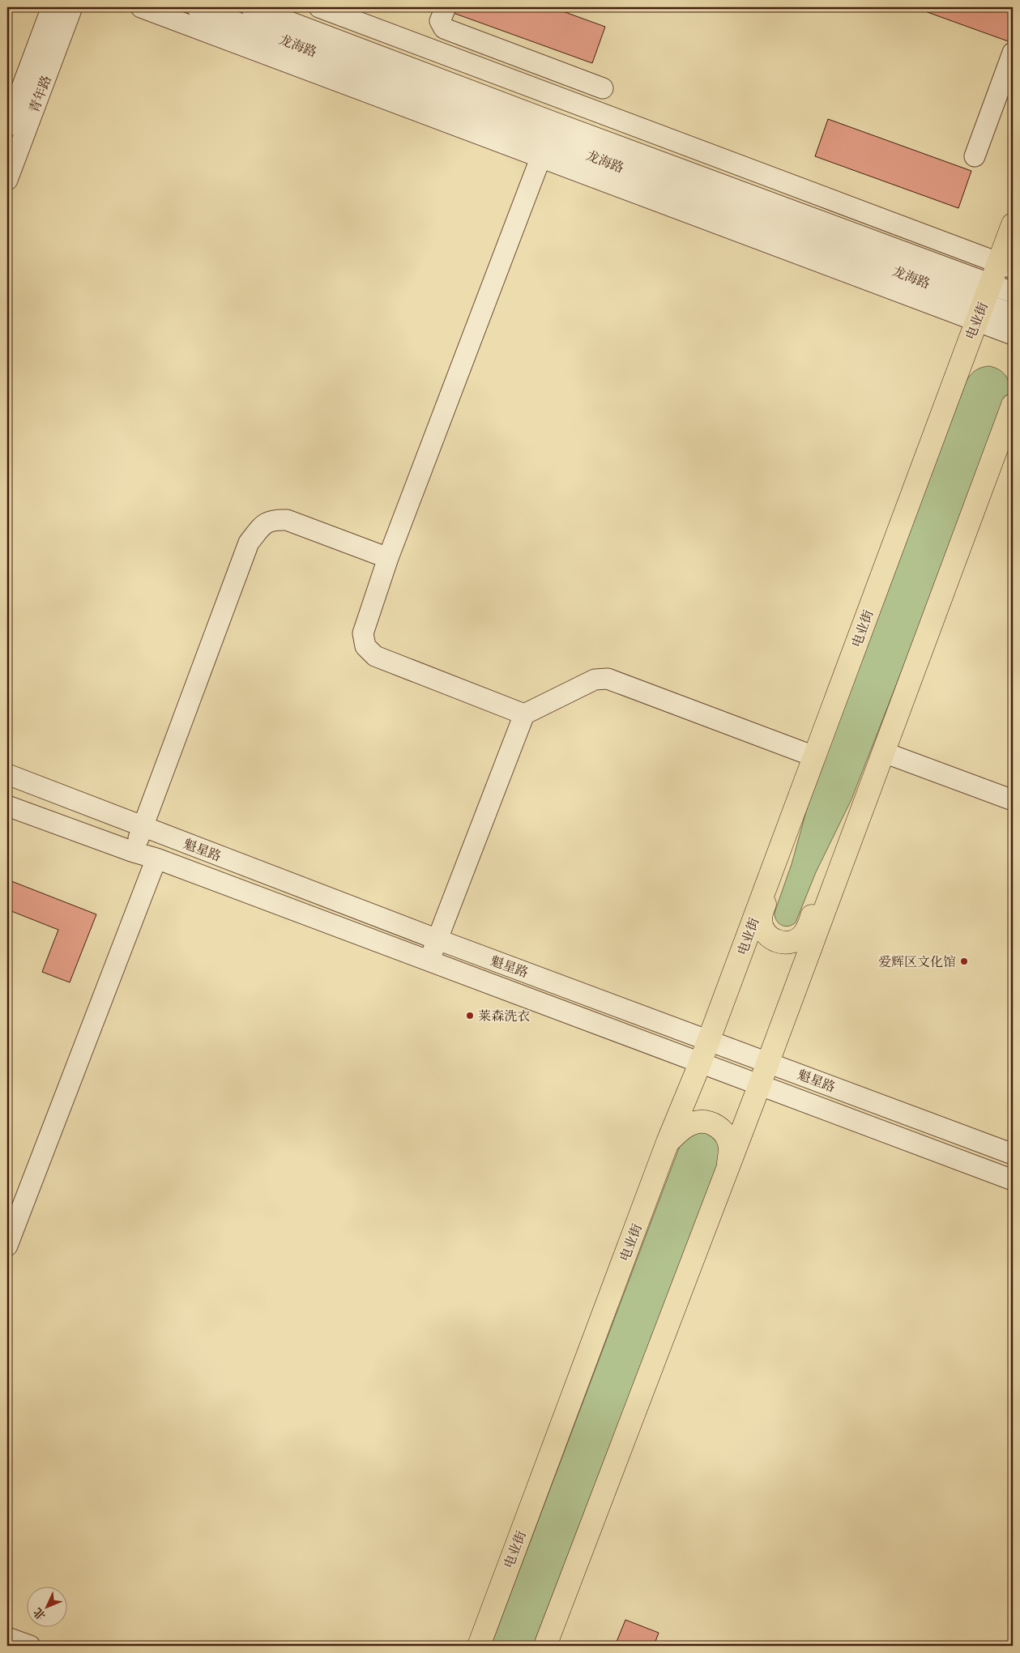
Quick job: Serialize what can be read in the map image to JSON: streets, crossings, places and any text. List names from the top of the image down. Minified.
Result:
{"streets":{"main road":["电业街"],"street":["龙海路","青年路","魁星路"]},"crossings":[["龙海路","电业街"],["电业街","魁星路"]],"places":["爱辉区文化馆","莱森洗衣"],"north":"bottom left"}
